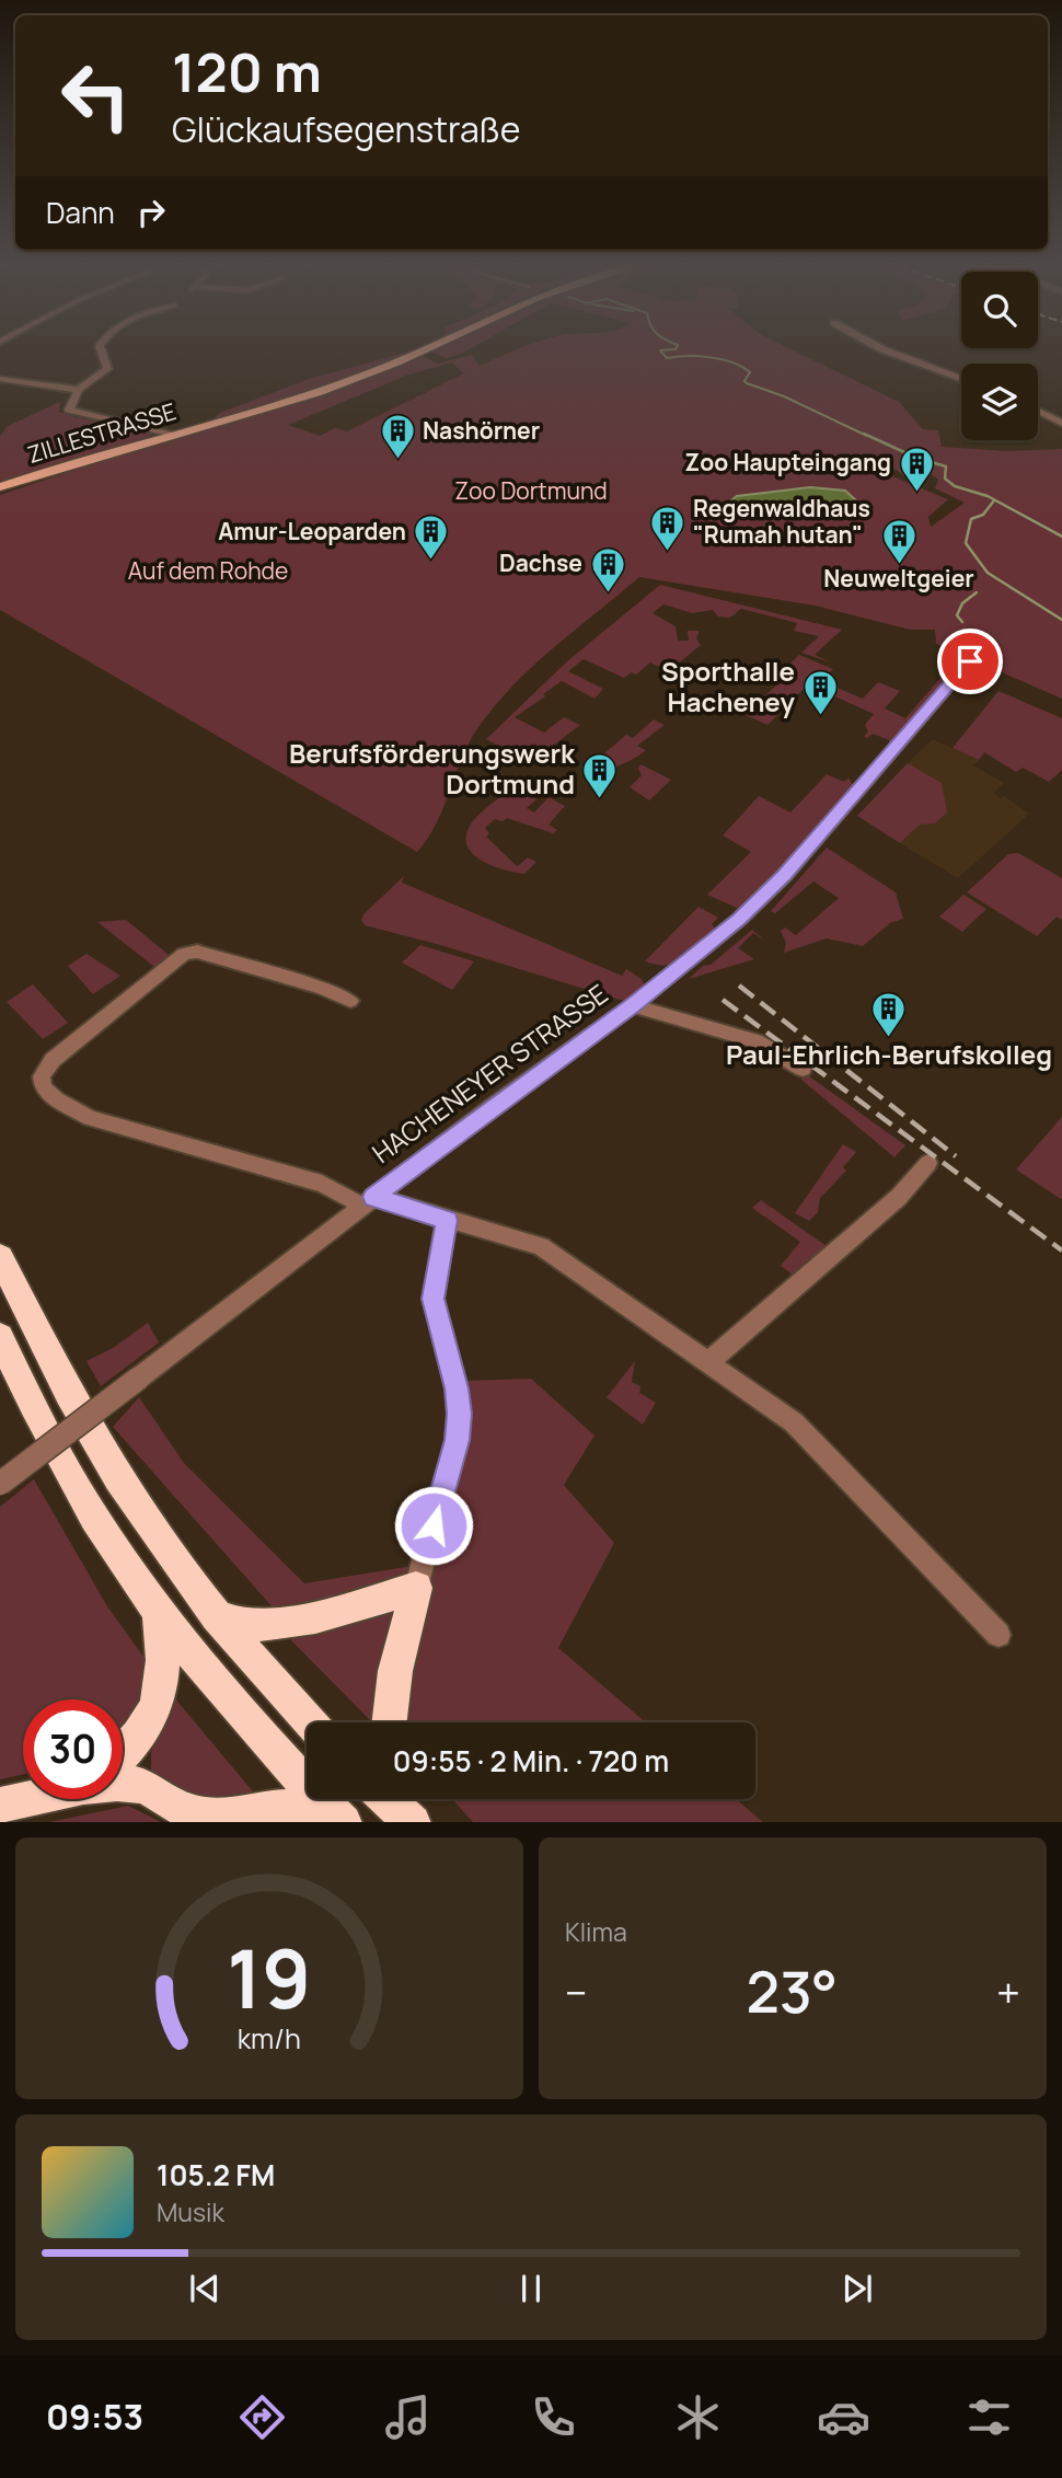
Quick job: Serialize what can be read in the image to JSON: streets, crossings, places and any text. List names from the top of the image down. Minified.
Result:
{"streets":{"main road":["ZILLESTRASSE"],"street":["HACHENEYER STRASSE"]},"parks":["Zoo Dortmund","Auf dem Rohde"],"places":{"building":["Nashörner","Zoo Haupteingang","Regenwaldhaus \"Rumah hutan\"","Amur-Leoparden","Neuweltgeier","Dachse","Sporthalle Hacheney","Berufsförderungswerk Dortmund","Paul-Ehrlich-Berufskolleg"]},"page":{"turn":["120 m","Glückaufsegenstraße"],"then":"Dann","limit":"30","trip":"09:55 · 2 Min. · 720 m","tile":"Klima","heat":["−","23°","+"],"song":["105.2 FM","Musik"],"tabs":"09:53","gauge":["19","km/h"]}}
